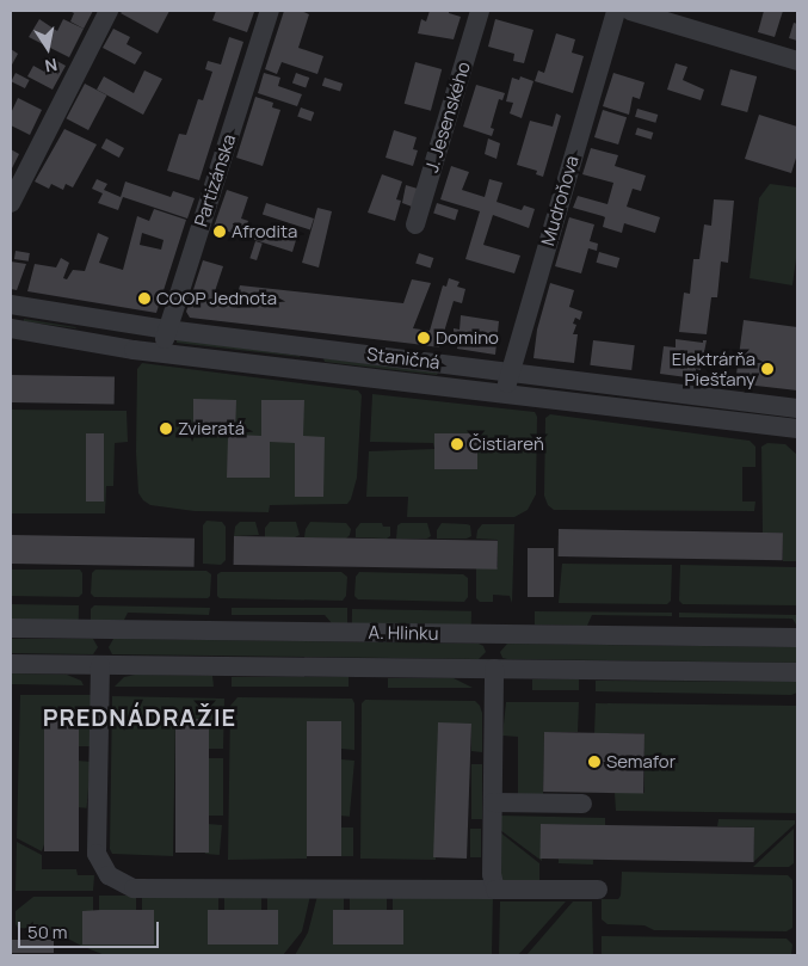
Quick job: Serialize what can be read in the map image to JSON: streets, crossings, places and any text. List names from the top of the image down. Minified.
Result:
{"streets":{"street":["J. Jesenského","Partizánska","Mudroňova","Staničná","A. Hlinku"]},"crossings":[["Partizánska","Staničná"],["Mudroňova","Staničná"]],"districts":["PREDNÁDRAŽIE"],"places":["Afrodita","COOP Jednota","Domino","Elektrárňa Piešťany","Zvieratá","Čistiareň","Semafor"],"scale_bar":"50 m","north":"bottom"}
